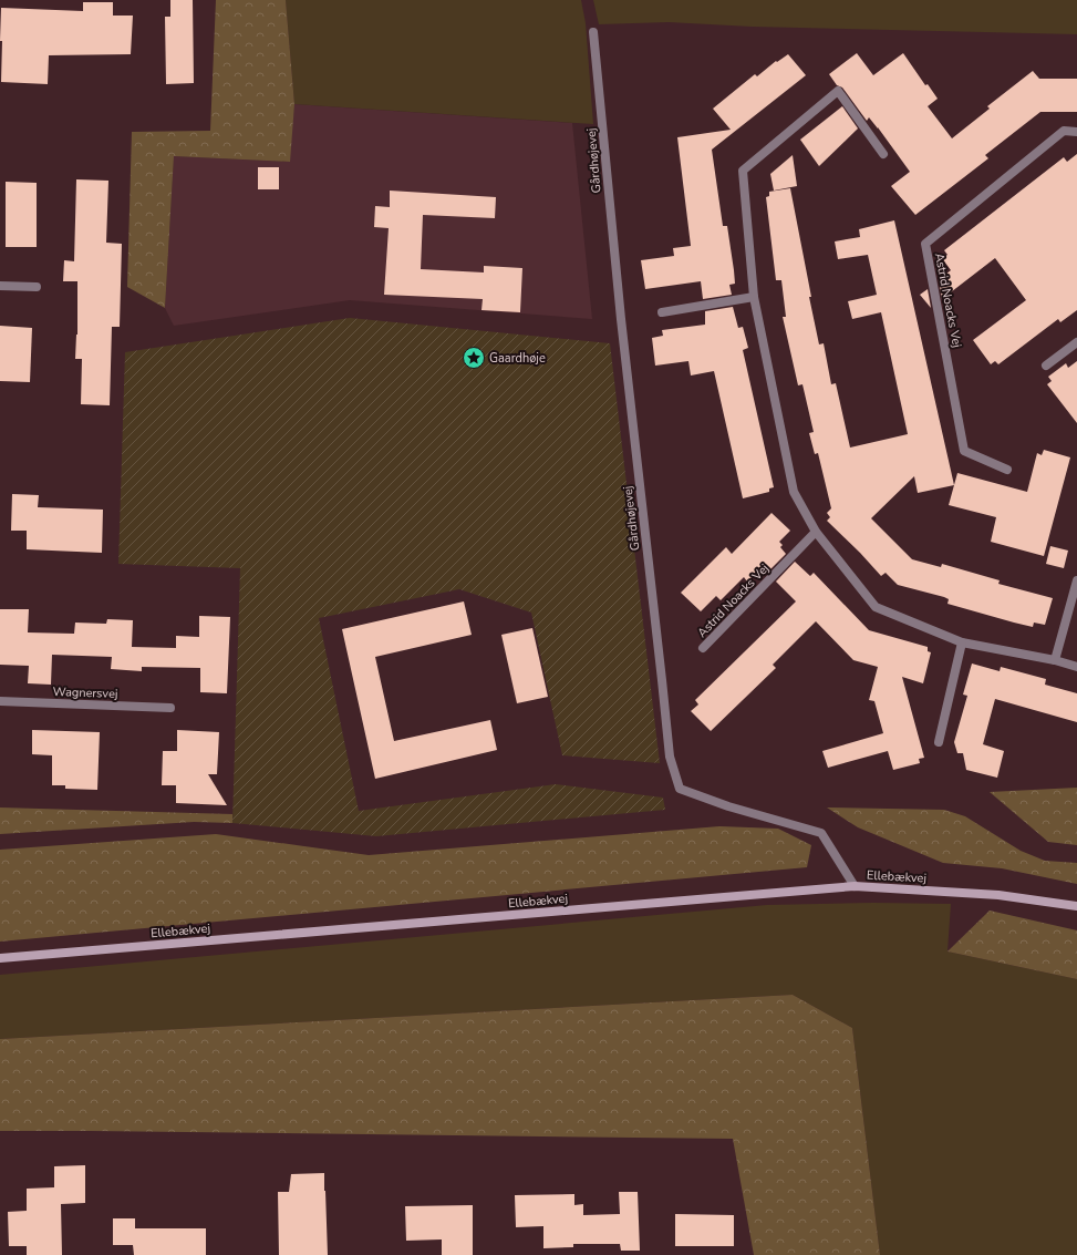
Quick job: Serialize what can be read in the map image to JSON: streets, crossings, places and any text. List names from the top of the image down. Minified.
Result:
{"streets":{"street":["Gårdhøjevej","Astrid Noacks Vej","Wagnersvej","Ellebækvej"]},"crossings":[["Gårdhøjevej","Ellebækvej"]],"places":{"place":["Gaardhøje"]}}
